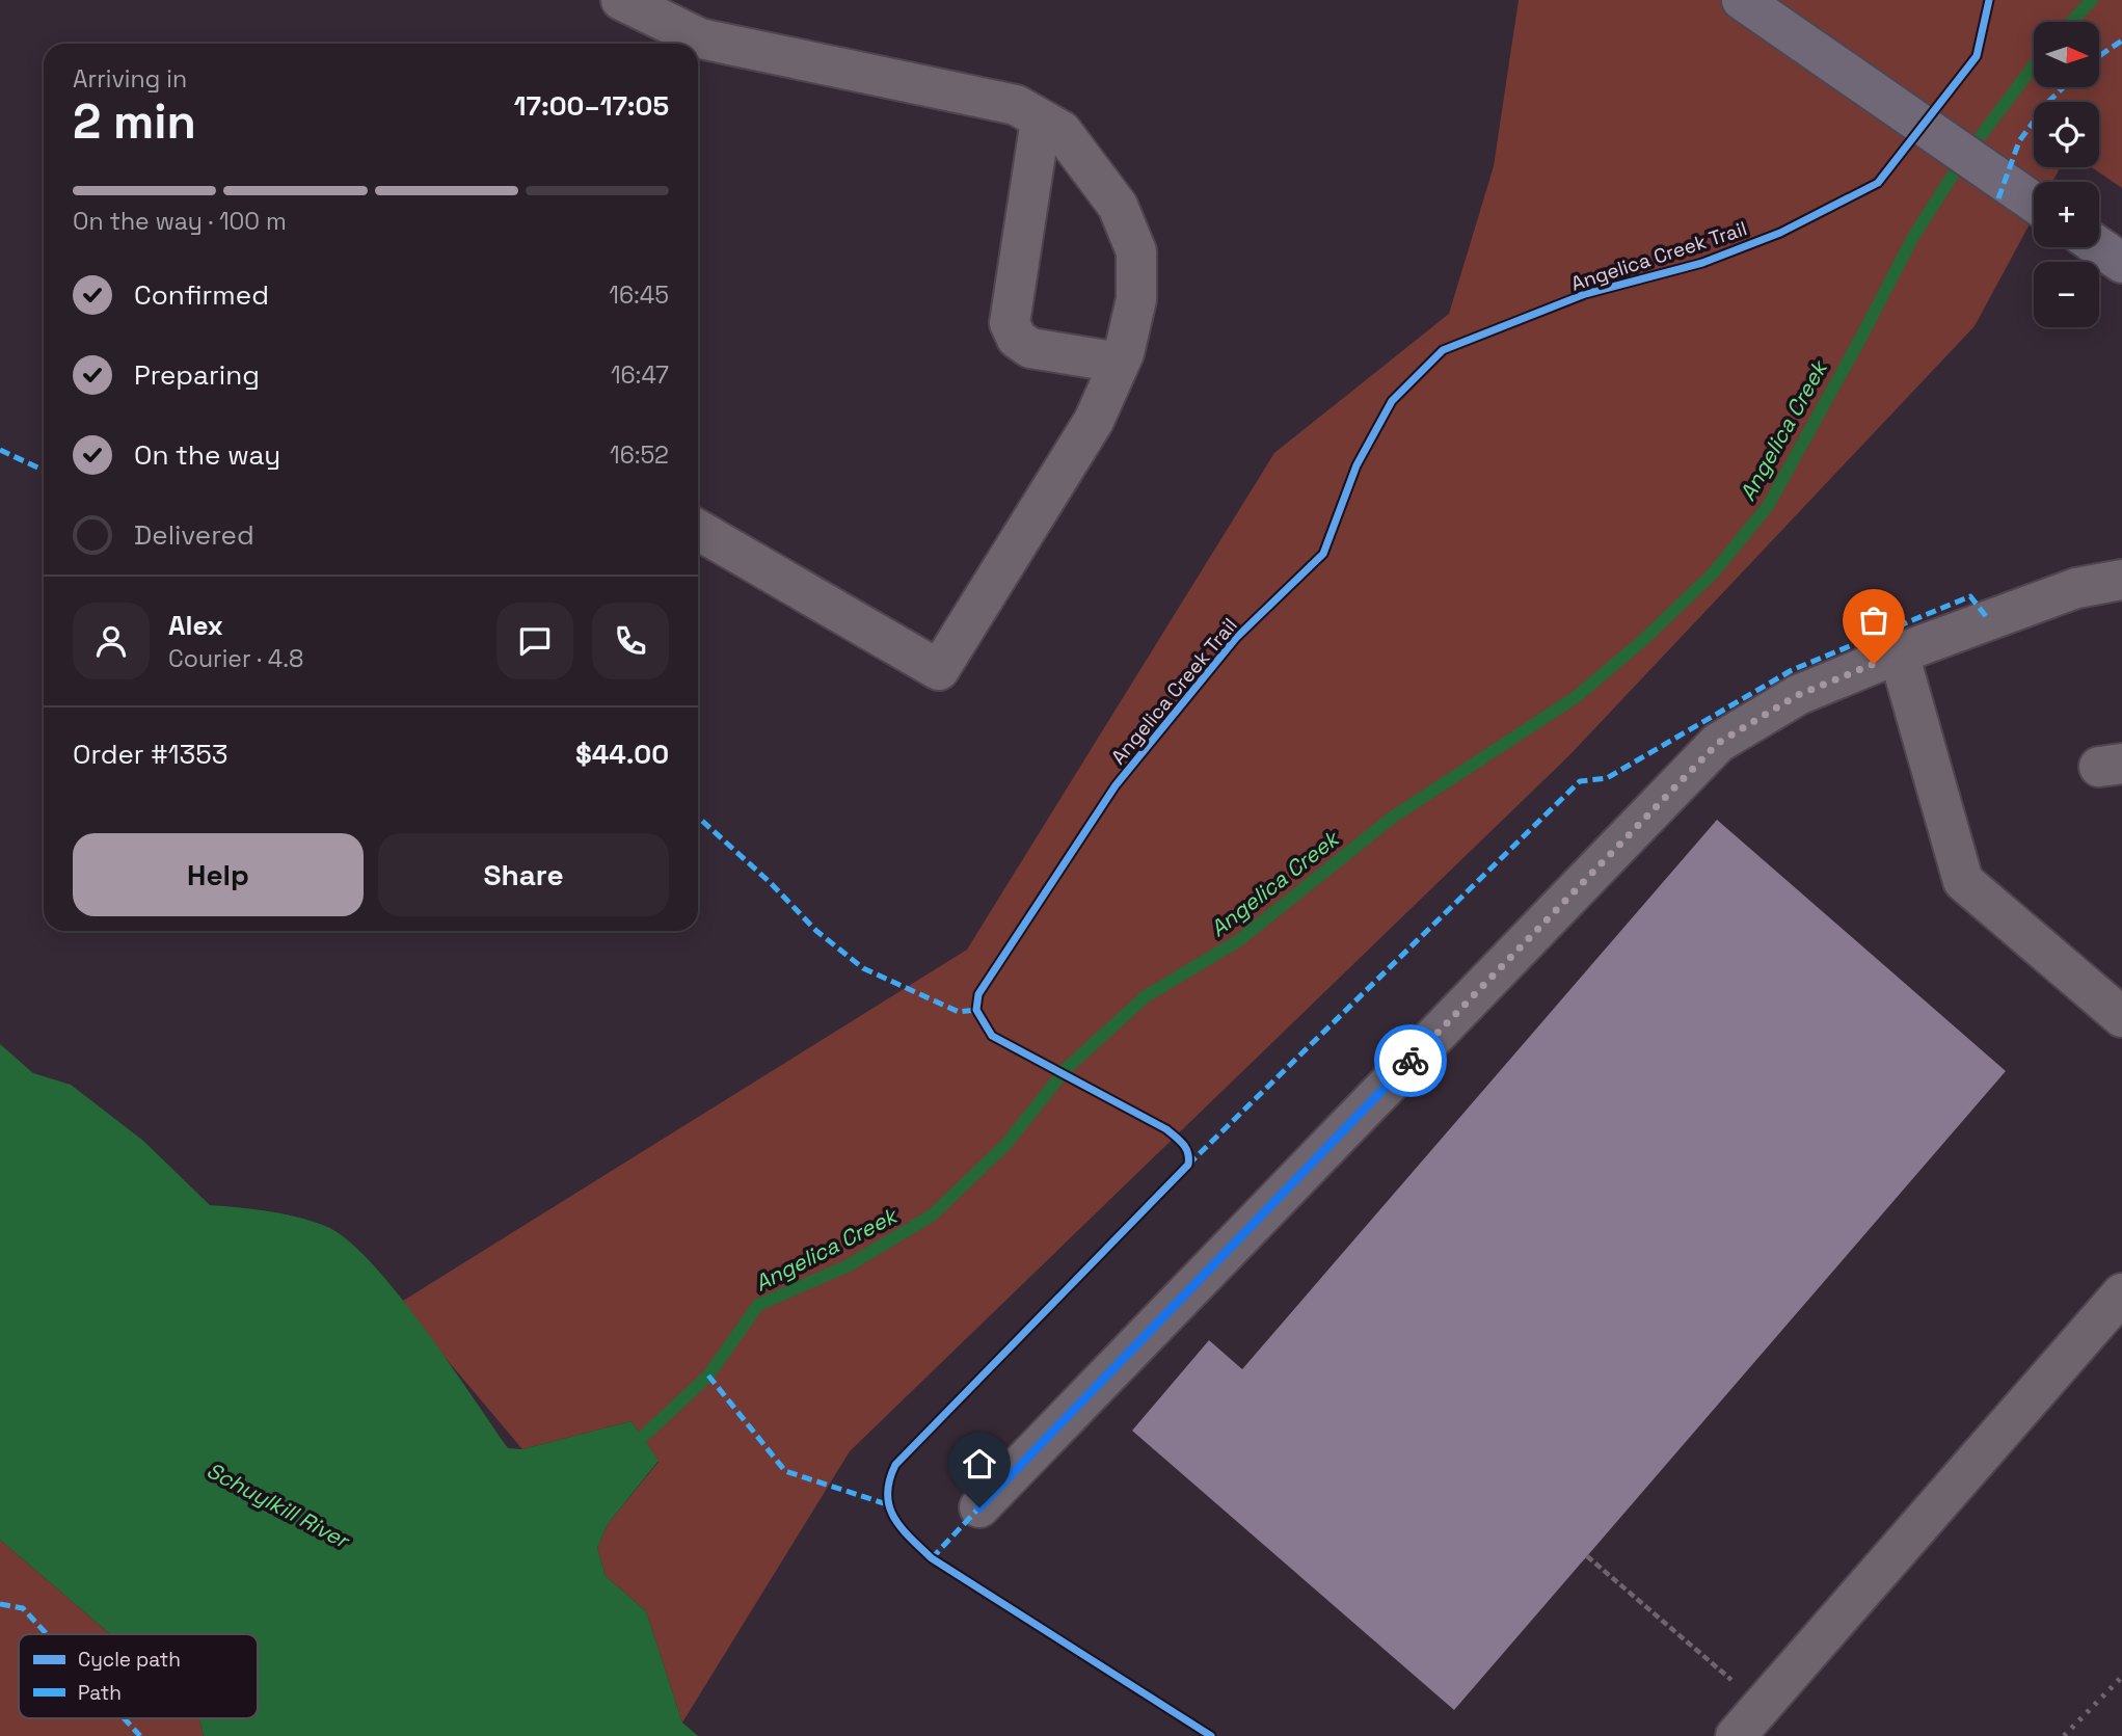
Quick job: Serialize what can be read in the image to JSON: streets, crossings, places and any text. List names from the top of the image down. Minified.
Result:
{"streets":{"cycle path":["Angelica Creek Trail"]},"water":["Angelica Creek","Schuylkill River"],"legend":["Cycle path","Path"],"north":"right","page":{"map_buttons":["+","−"],"heading":["2 min","Arriving in","17:00–17:05"],"panel":["Alex","Courier · 4.8","Order #1353","$44.00"],"bar":"On the way · 100 m","list":[["Confirmed","16:45"],["Preparing","16:47"],["On the way","16:52"],"Delivered"],"buttons":["Help","Share"]}}
